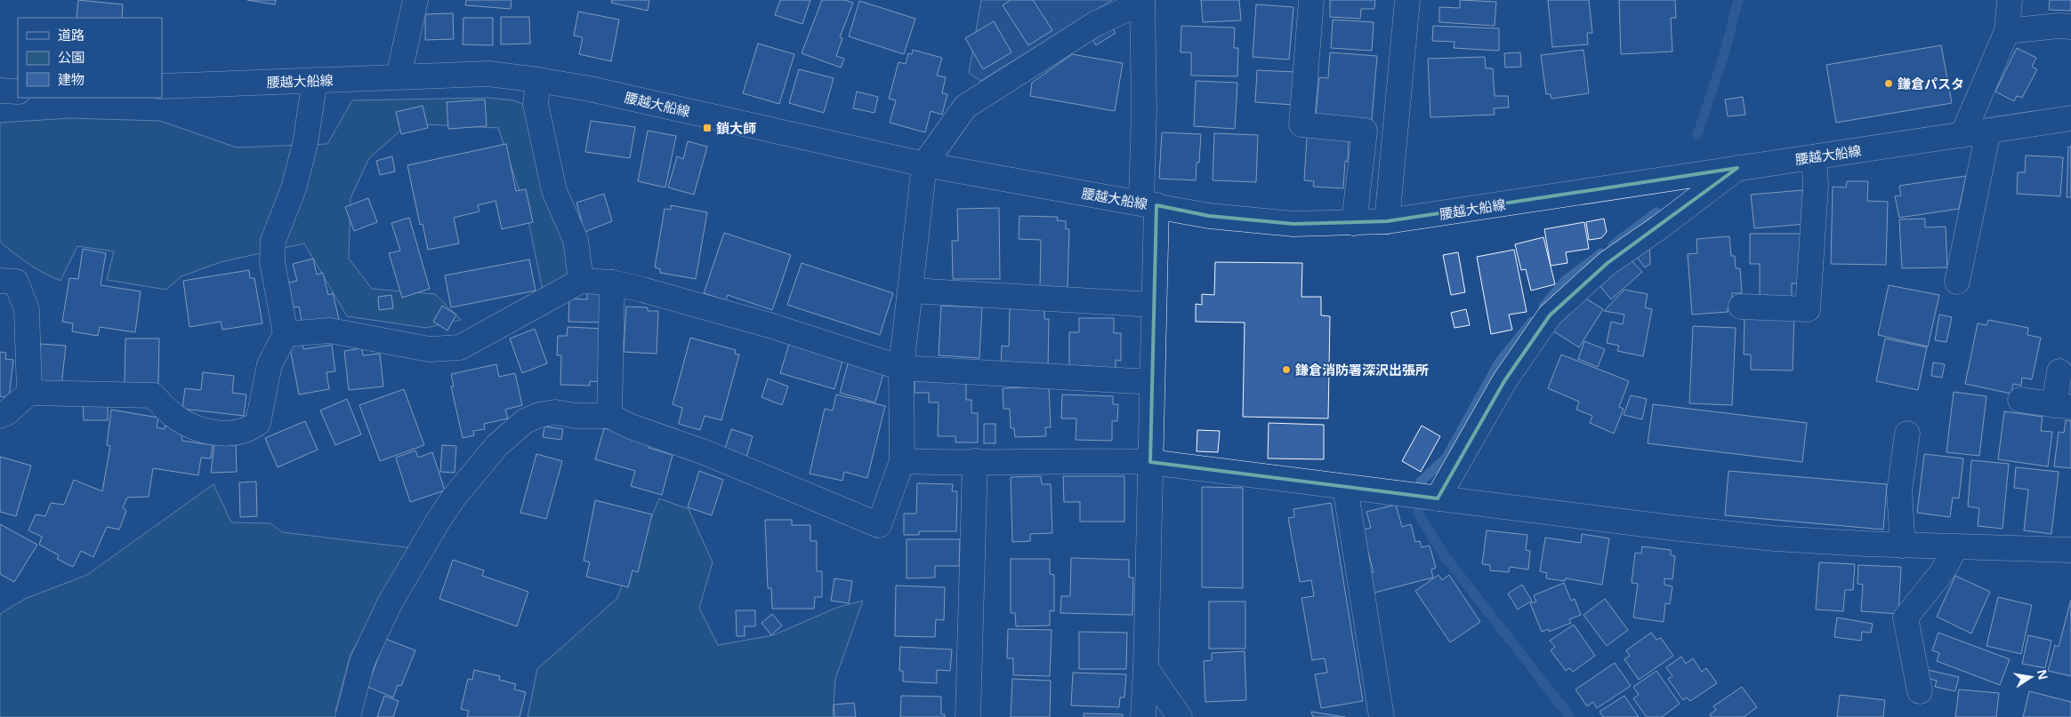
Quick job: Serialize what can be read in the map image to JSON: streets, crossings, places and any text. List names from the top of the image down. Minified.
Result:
{"streets":{"street":["腰越大船線"]},"places":{"other":["鎌倉パスタ","鎌倉消防署深沢出張所"],"transit":["鎖大師"]},"legend":["道路","公園","建物"],"north":"right"}
